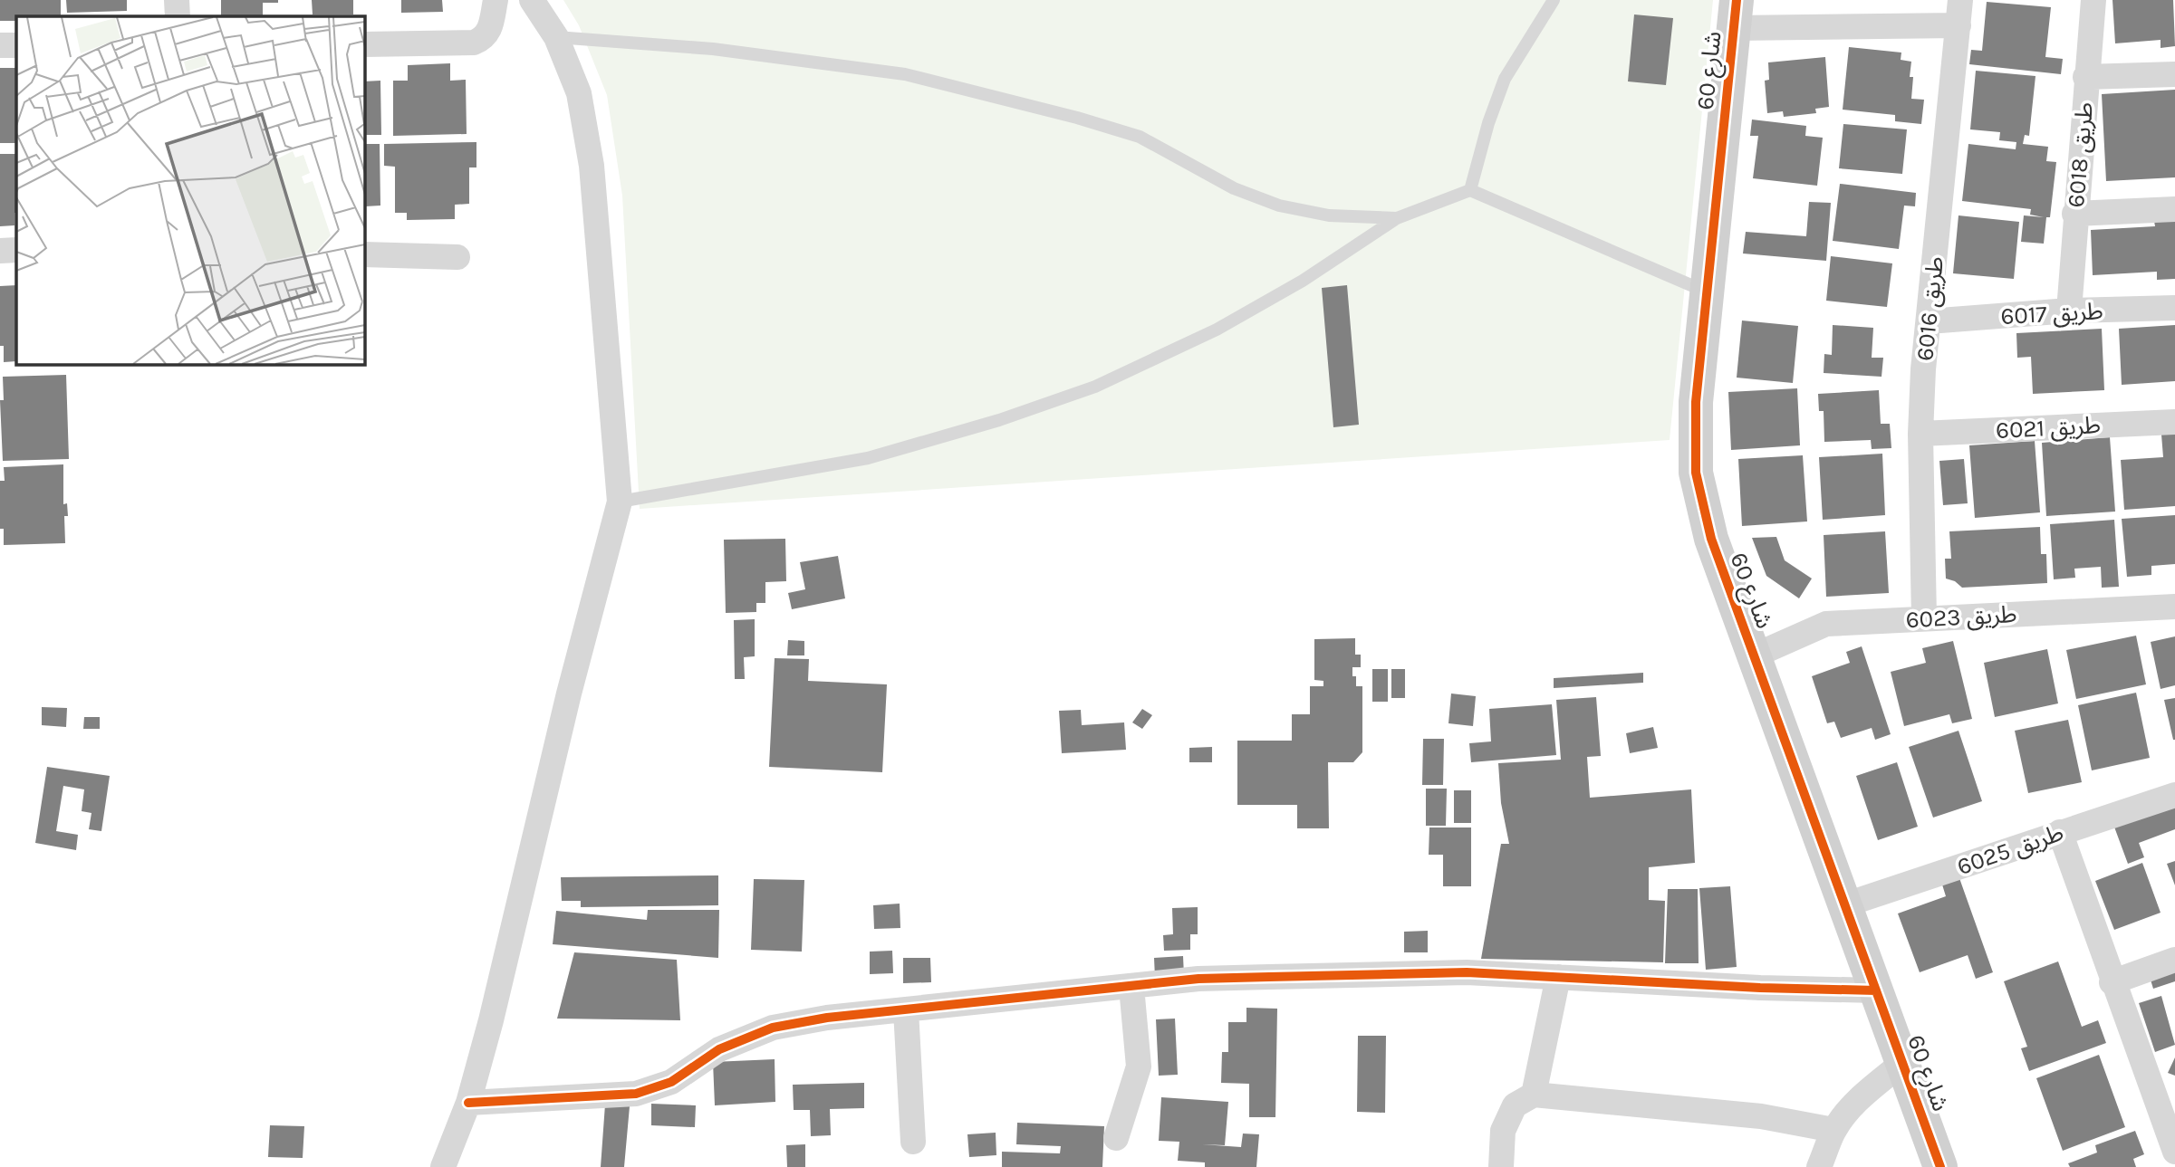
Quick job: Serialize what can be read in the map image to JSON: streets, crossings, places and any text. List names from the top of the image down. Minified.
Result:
{"streets":{"street":["شارع 60","طريق 6018","طريق 6016","طريق 6017","طريق 6021","طريق 6023","طريق 6025"]},"crossings":[["شارع 60","طريق 6023"],["شارع 60","طريق 6025"],["طريق 6018","طريق 6017"],["طريق 6016","طريق 6017"],["طريق 6016","طريق 6021"],["طريق 6016","طريق 6023"]]}
